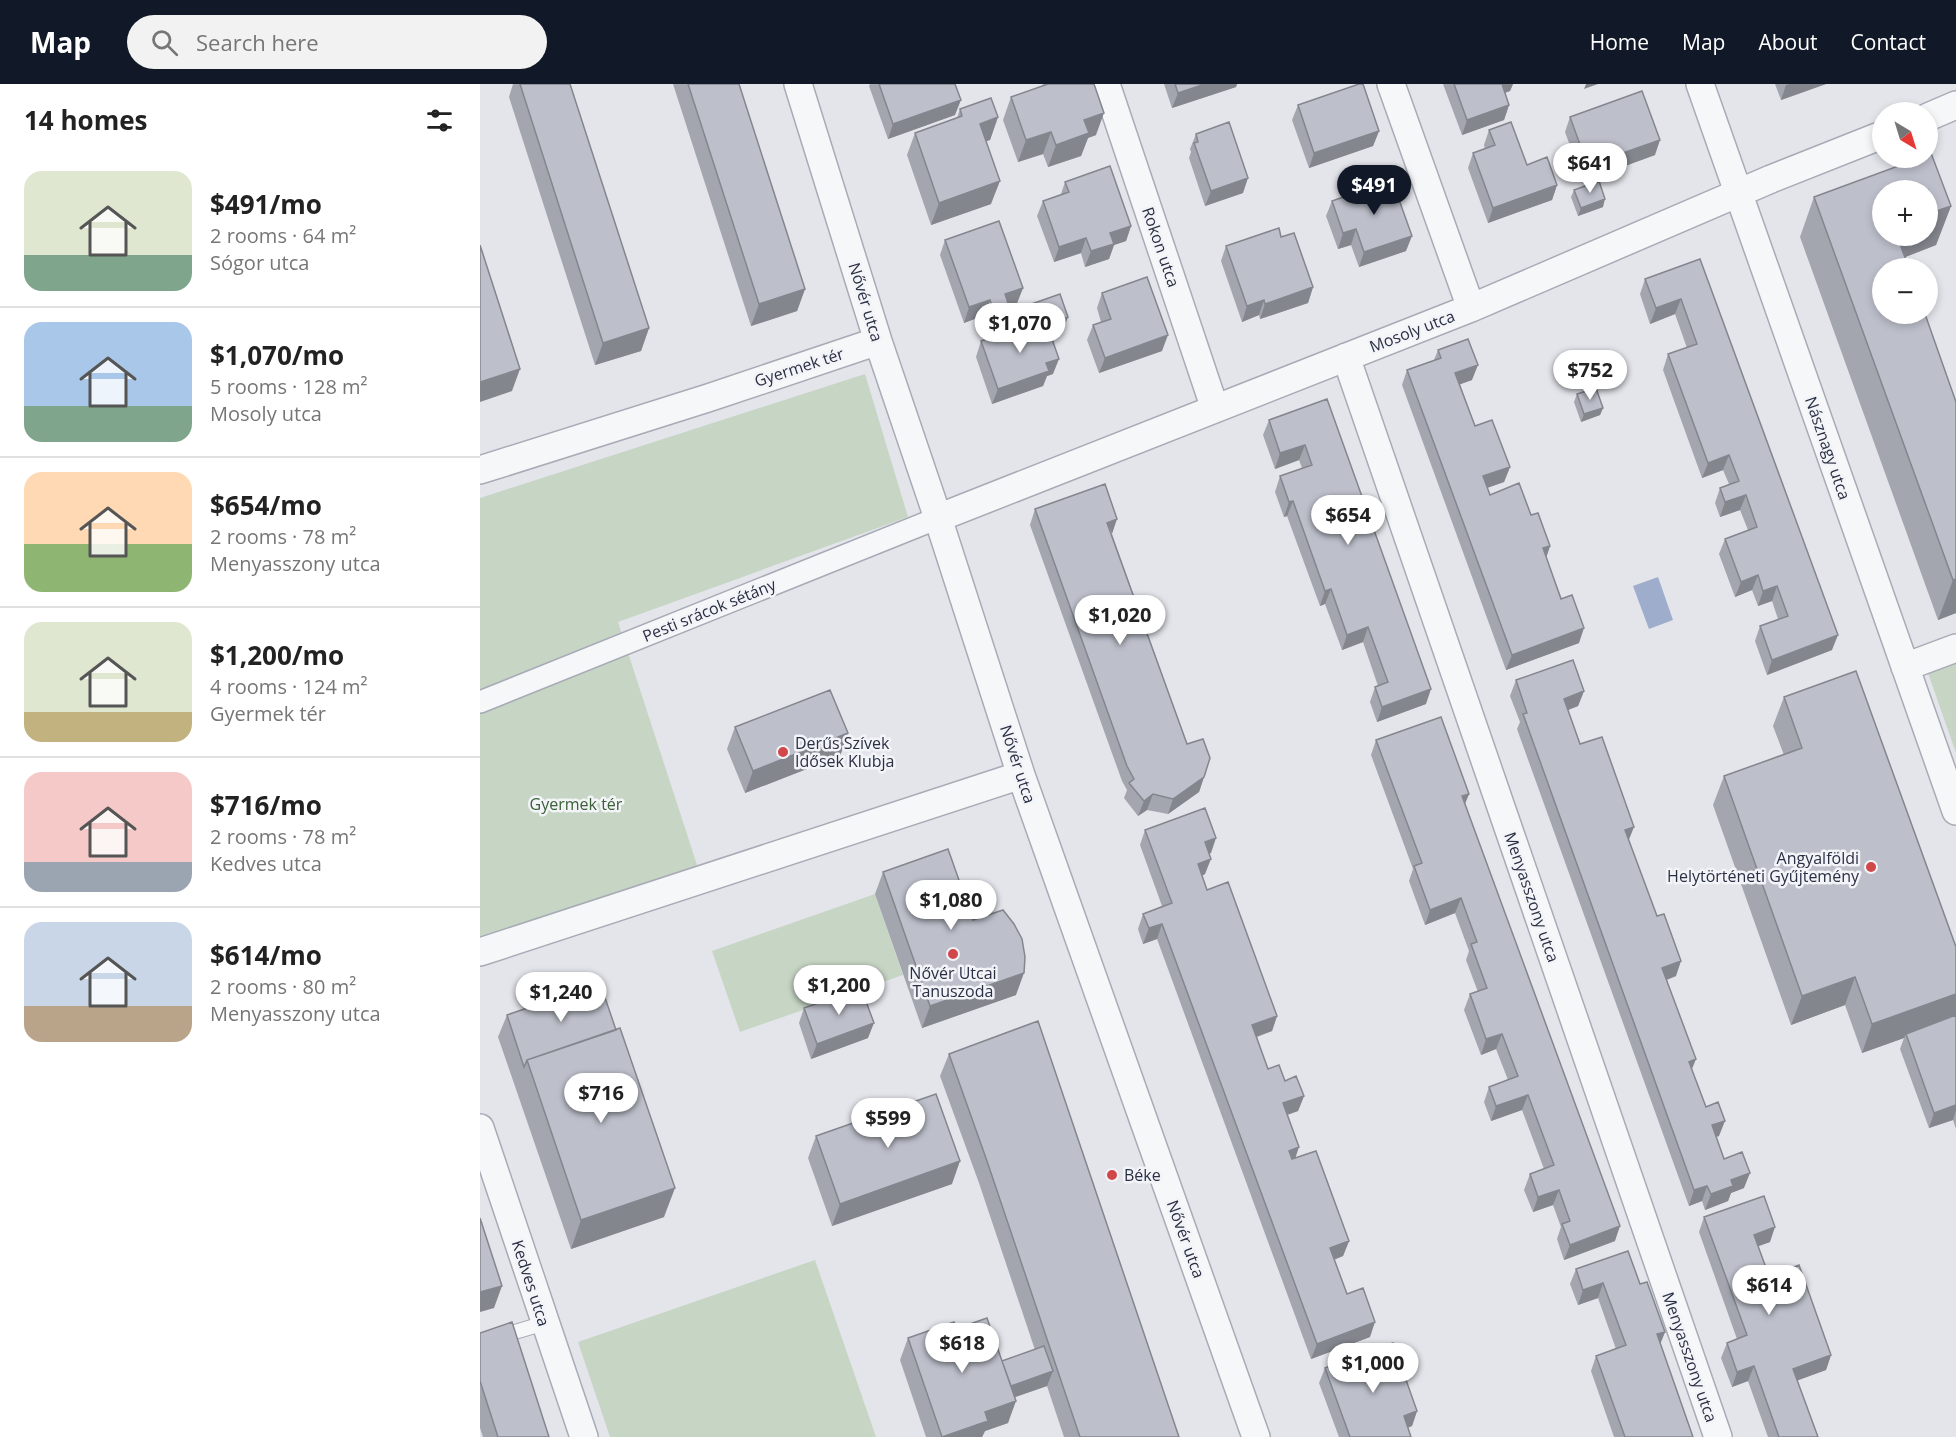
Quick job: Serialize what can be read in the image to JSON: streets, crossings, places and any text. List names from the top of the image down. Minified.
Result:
{"streets":{"street":["Rokon utca","Nővér utca","Mosoly utca","Gyermek tér","Násznagy utca","Pesti srácok sétány","Menyasszony utca","Kedves utca"]},"crossings":[["Rokon utca","Mosoly utca"],["Nővér utca","Mosoly utca"],["Nővér utca","Gyermek tér"],["Nővér utca","Pesti srácok sétány"],["Mosoly utca","Násznagy utca"],["Mosoly utca","Pesti srácok sétány"],["Mosoly utca","Menyasszony utca"]],"parks":["Gyermek tér"],"places":["Derűs Szívek Idősek Klubja","Angyalföldi Helytörténeti Gyűjtemény","Nővér Utcai Tanuszoda","Béke"],"north":"bottom right","page":{"header":"Map","search":"Search here","nav":["Home","Map","About","Contact"],"heading":"14 homes","map_buttons":["+","−"],"price":["$641","$491","$1,070","$752","$654","$1,020","$1,080","$1,200","$1,240","$716","$599","$614","$618","$1,000"],"list":[{"name":"$491/mo","note":"2 rooms · 64 m² · Sógor utca"},{"name":"$1,070/mo","note":"5 rooms · 128 m² · Mosoly utca"},{"name":"$654/mo","note":"2 rooms · 78 m² · Menyasszony utca"},{"name":"$1,200/mo","note":"4 rooms · 124 m² · Gyermek tér"},{"name":"$716/mo","note":"2 rooms · 78 m² · Kedves utca"},{"name":"$614/mo","note":"2 rooms · 80 m² · Menyasszony utca"}]}}
